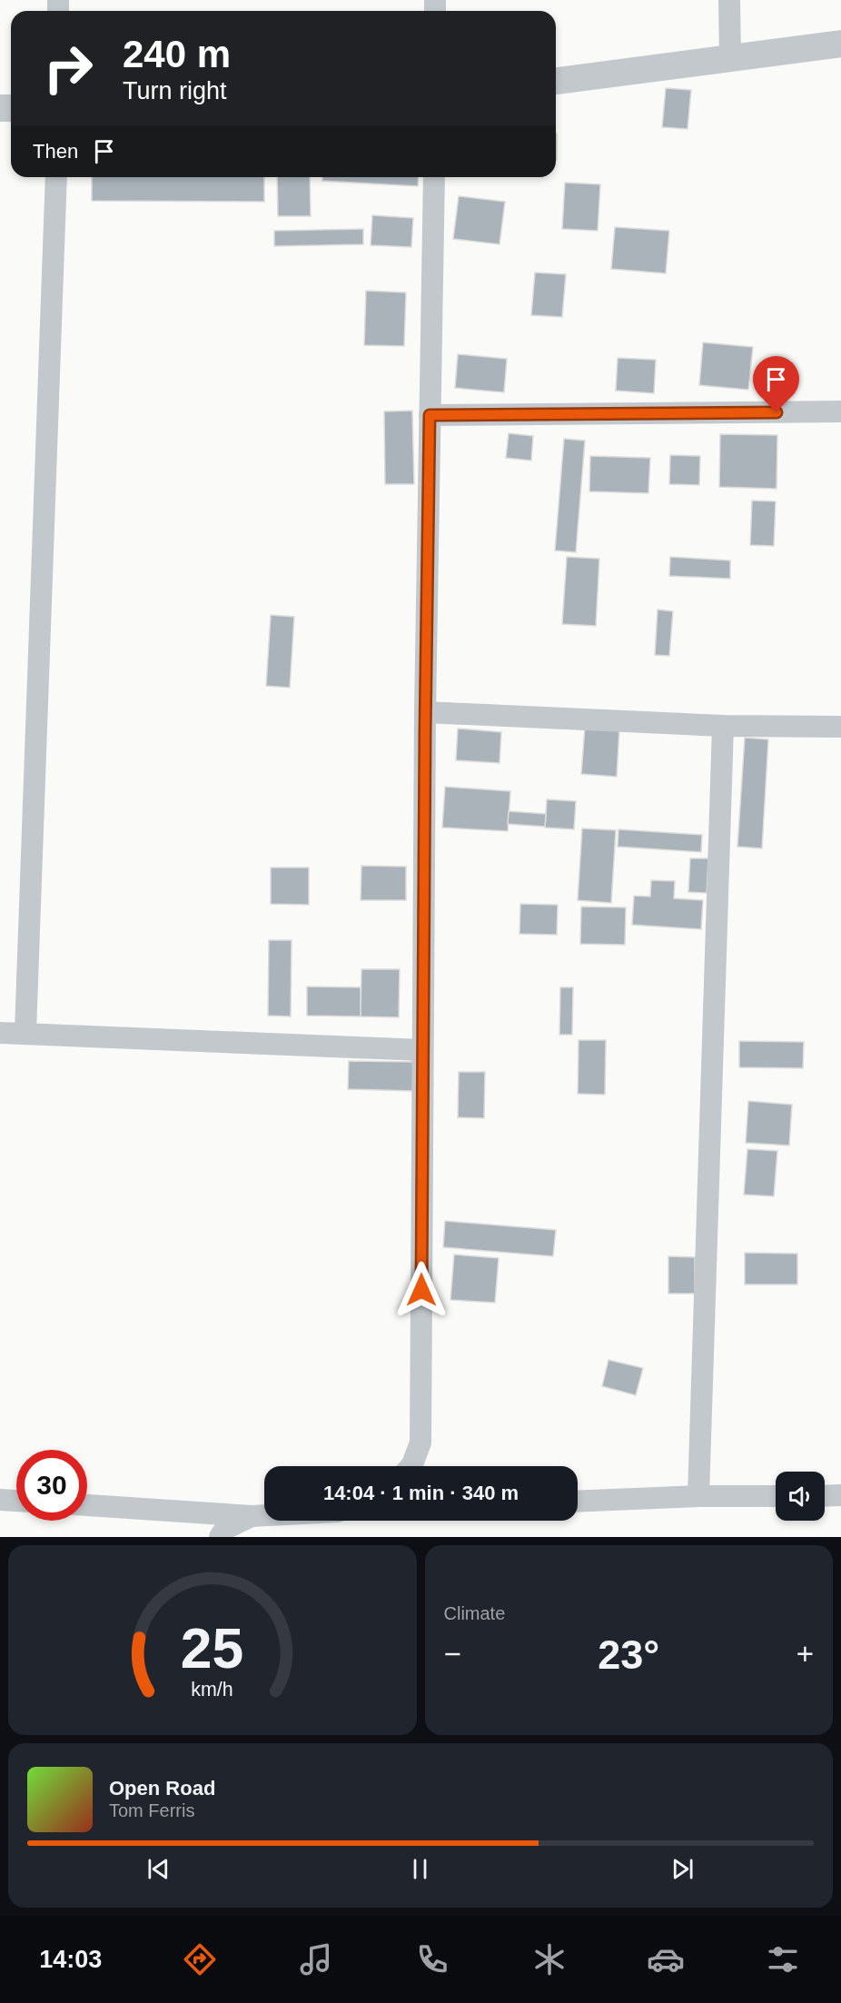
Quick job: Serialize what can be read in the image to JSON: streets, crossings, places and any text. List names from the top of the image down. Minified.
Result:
{"page":{"turn":["240 m","Turn right"],"then":"Then","limit":"30","trip":"14:04 · 1 min · 340 m","tile":"Climate","heat":["−","23°","+"],"song":["Open Road","Tom Ferris"],"tabs":"14:03","gauge":["25","km/h"]}}
